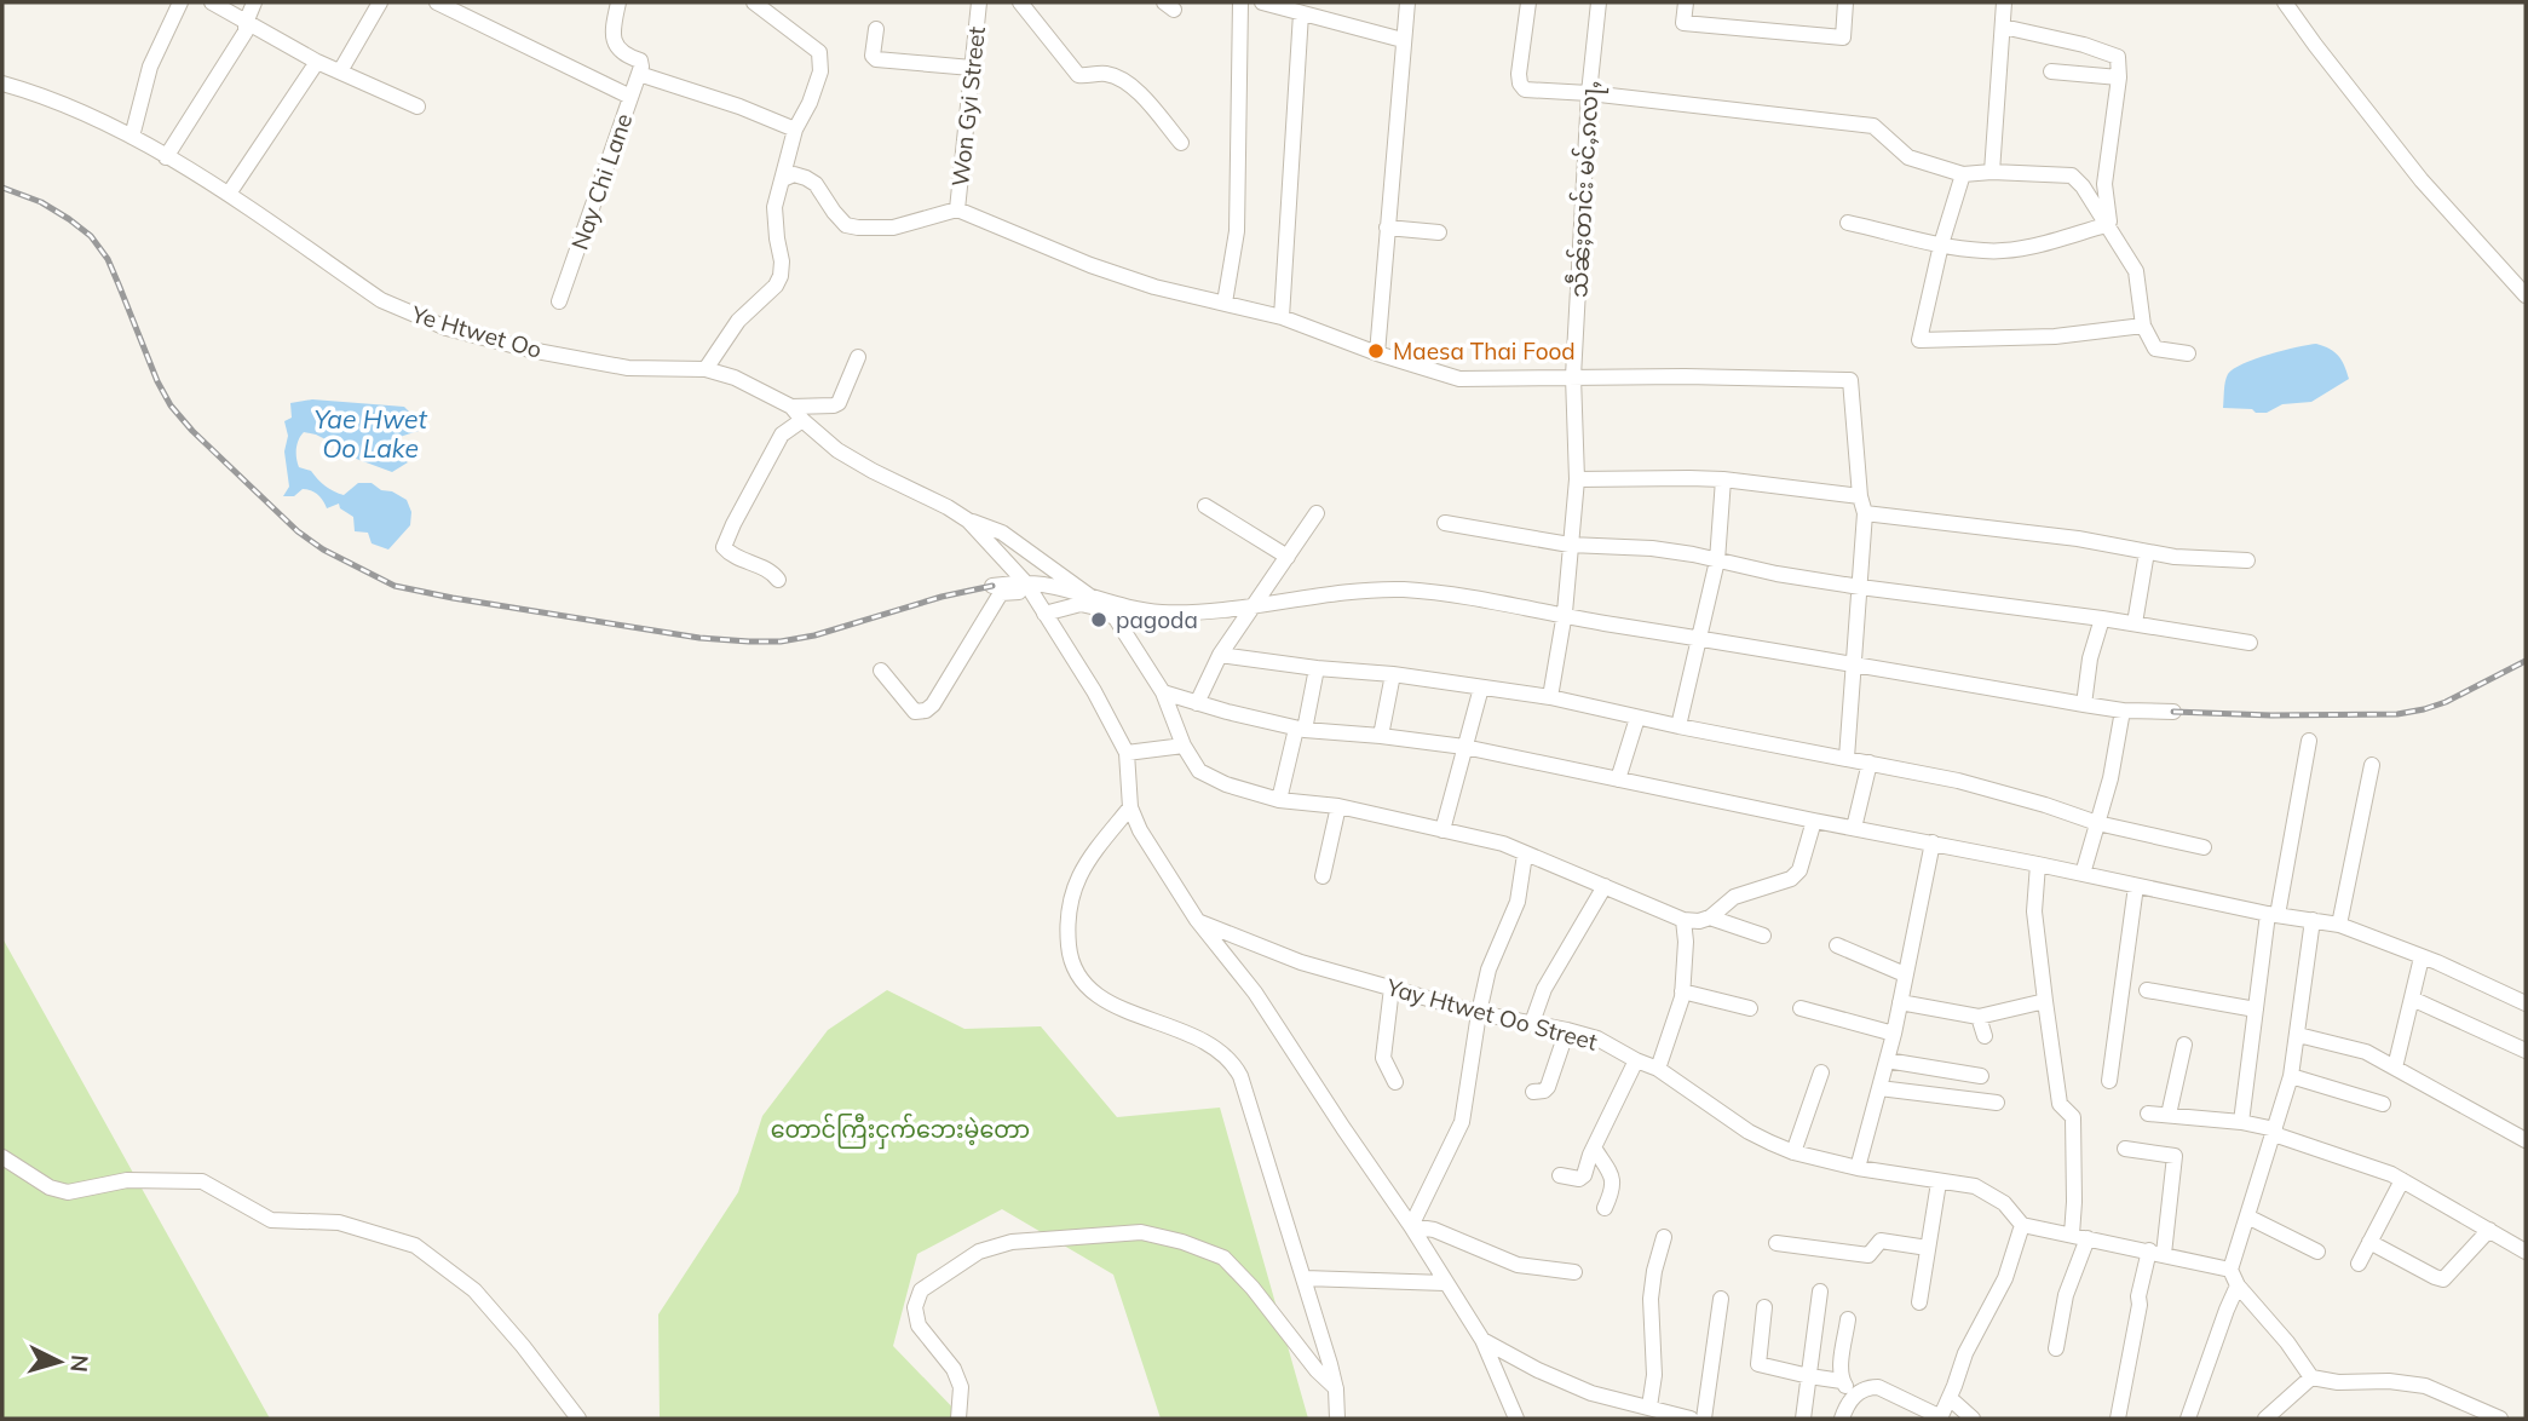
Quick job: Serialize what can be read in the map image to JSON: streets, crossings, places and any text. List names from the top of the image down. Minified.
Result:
{"streets":{"street":["Won Gyi Street","Nay Chi Lane","သဵၼ်ႈတၢင်း မင်ႇၵလႃႇ","Ye Htwet Oo","Yay Htwet Oo Street"]},"water":["Yae Hwet Oo Lake"],"parks":["တောင်ကြီးငှက်ဘေးမဲ့တော"],"places":["Maesa Thai Food","pagoda"],"north":"right"}
